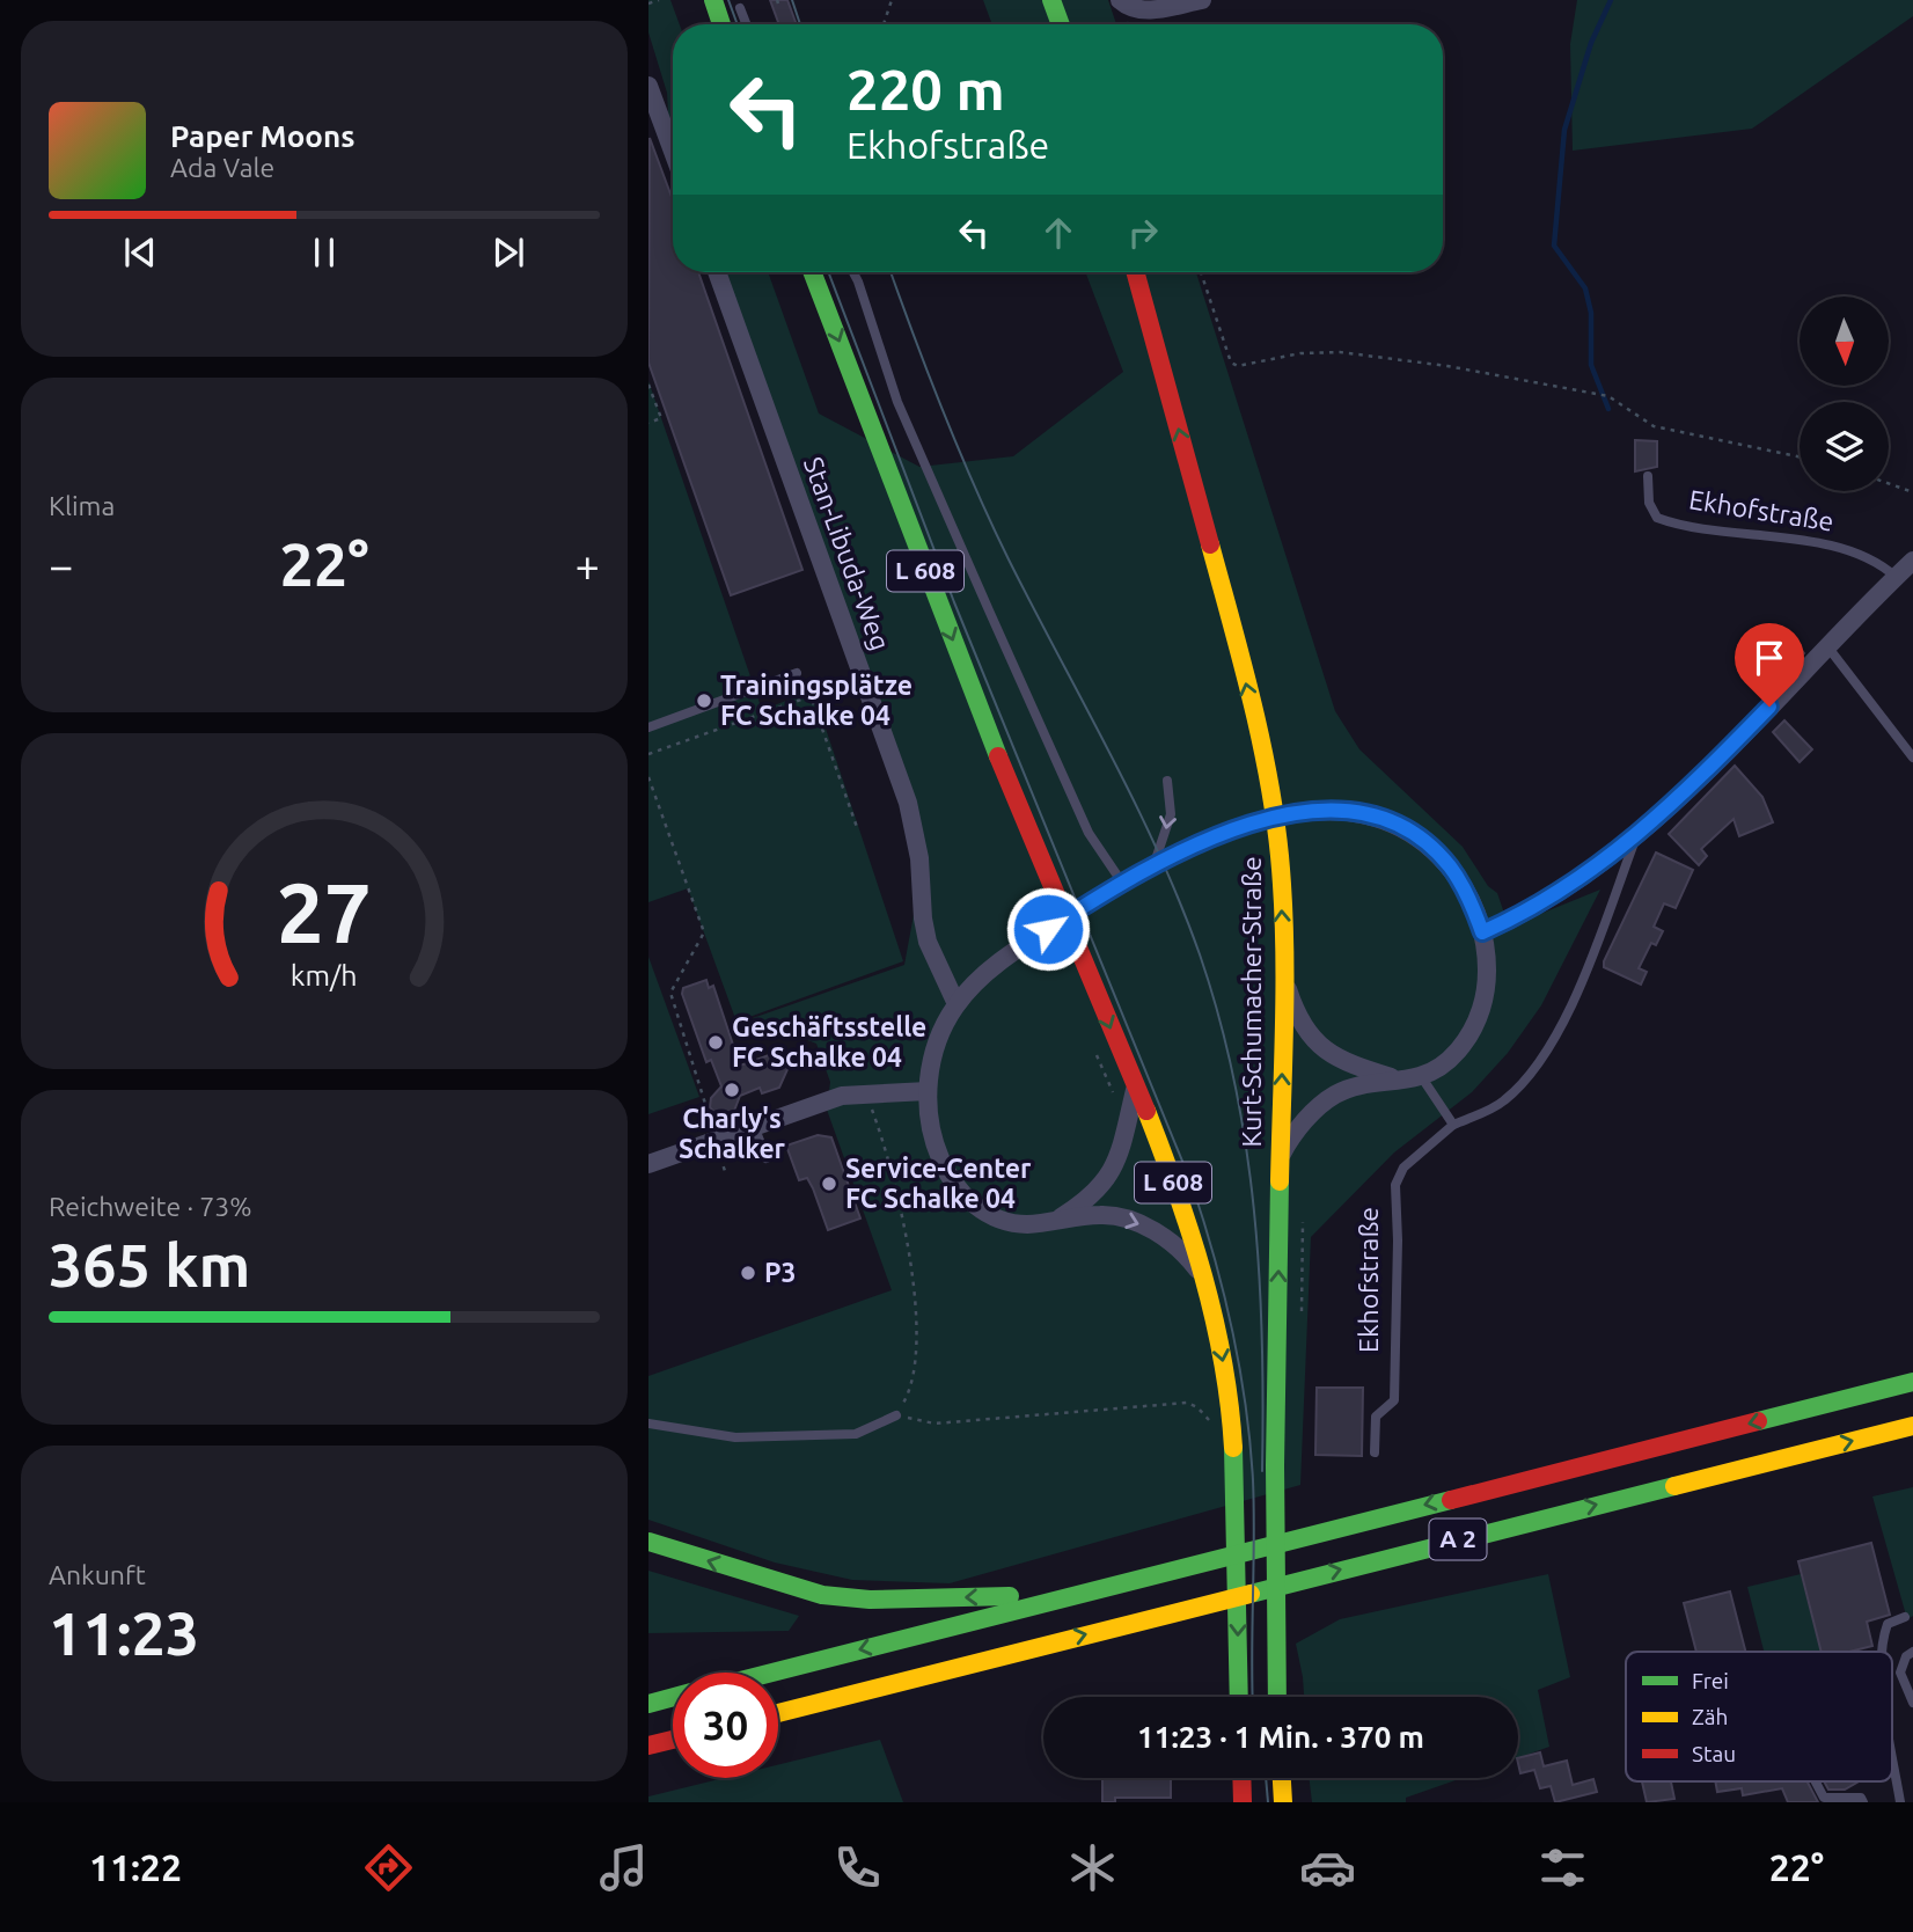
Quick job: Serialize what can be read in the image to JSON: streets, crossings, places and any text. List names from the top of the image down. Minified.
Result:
{"streets":{"main road":["L 608","Kurt-Schumacher-Straße","A 2"],"street":["Ekhofstraße","Stan-Libuda-Weg"]},"places":["Trainingsplätze FC Schalke 04","Geschäftsstelle FC Schalke 04","Charly's Schalker","Service-Center FC Schalke 04","P3"],"legend":["Frei","Zäh","Stau"],"north":"bottom","page":{"turn":["220 m","Ekhofstraße"],"song":["Paper Moons","Ada Vale"],"tile":["Klima",["Reichweite · 73%","365 km"],["Ankunft","11:23"]],"heat":["−","22°","+"],"limit":"30","trip":"11:23 · 1 Min. · 370 m","tabs":["11:22","22°"],"gauge":["27","km/h"]}}
